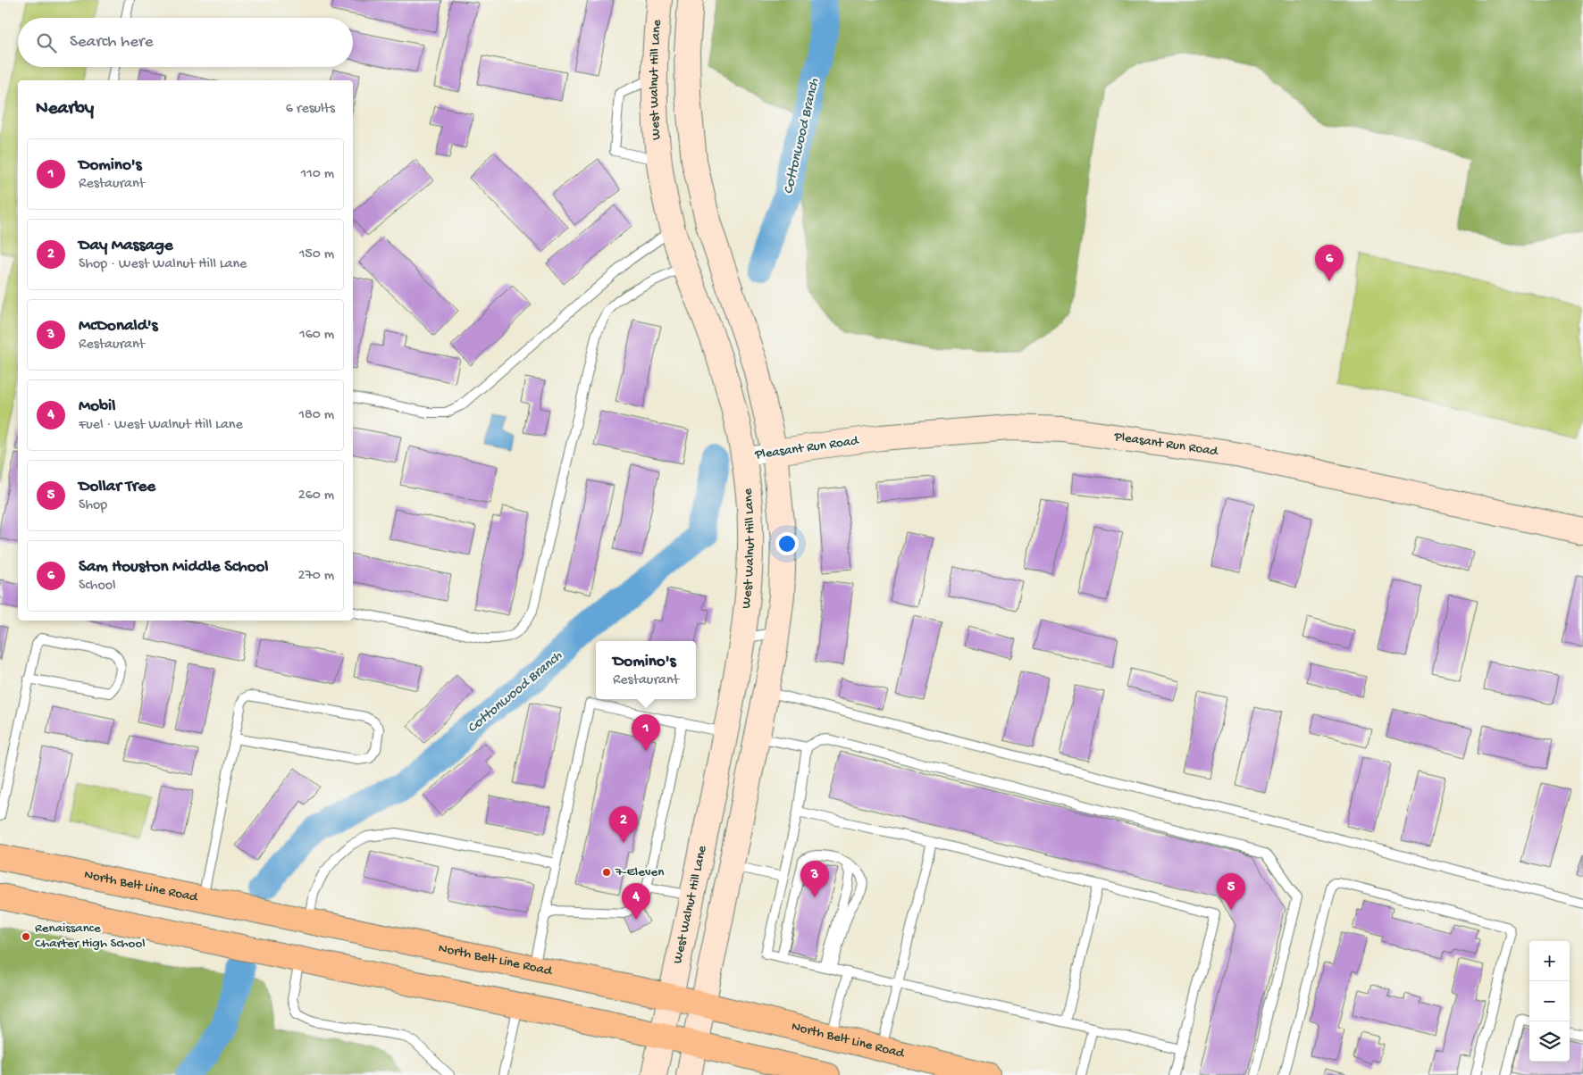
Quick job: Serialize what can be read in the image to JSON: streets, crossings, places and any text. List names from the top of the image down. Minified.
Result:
{"streets":{"main road":["West Walnut Hill Lane","Pleasant Run Road","North Belt Line Road"]},"crossings":[["West Walnut Hill Lane","Pleasant Run Road"],["West Walnut Hill Lane","North Belt Line Road"]],"water":["Cottonwood Branch"],"places":["7-Eleven","Renaissance Charter High School"],"page":{"search":"Search here","heading":["Nearby","6 results"],"list":[{"mark":"1","name":"Domino's","note":"Restaurant","value":"110 m"},{"mark":"2","name":"Day Massage","note":"Shop · West Walnut Hill Lane","value":"150 m"},{"mark":"3","name":"McDonald's","note":"Restaurant","value":"160 m"},{"mark":"4","name":"Mobil","note":"Fuel · West Walnut Hill Lane","value":"180 m"},{"mark":"5","name":"Dollar Tree","note":"Shop","value":"260 m"},{"mark":"6","name":"Sam Houston Middle School","note":"School","value":"270 m"}],"pins":["6","1","2","3","5","4"],"popup":["Domino's","Restaurant"],"map_buttons":["+","−"]}}
